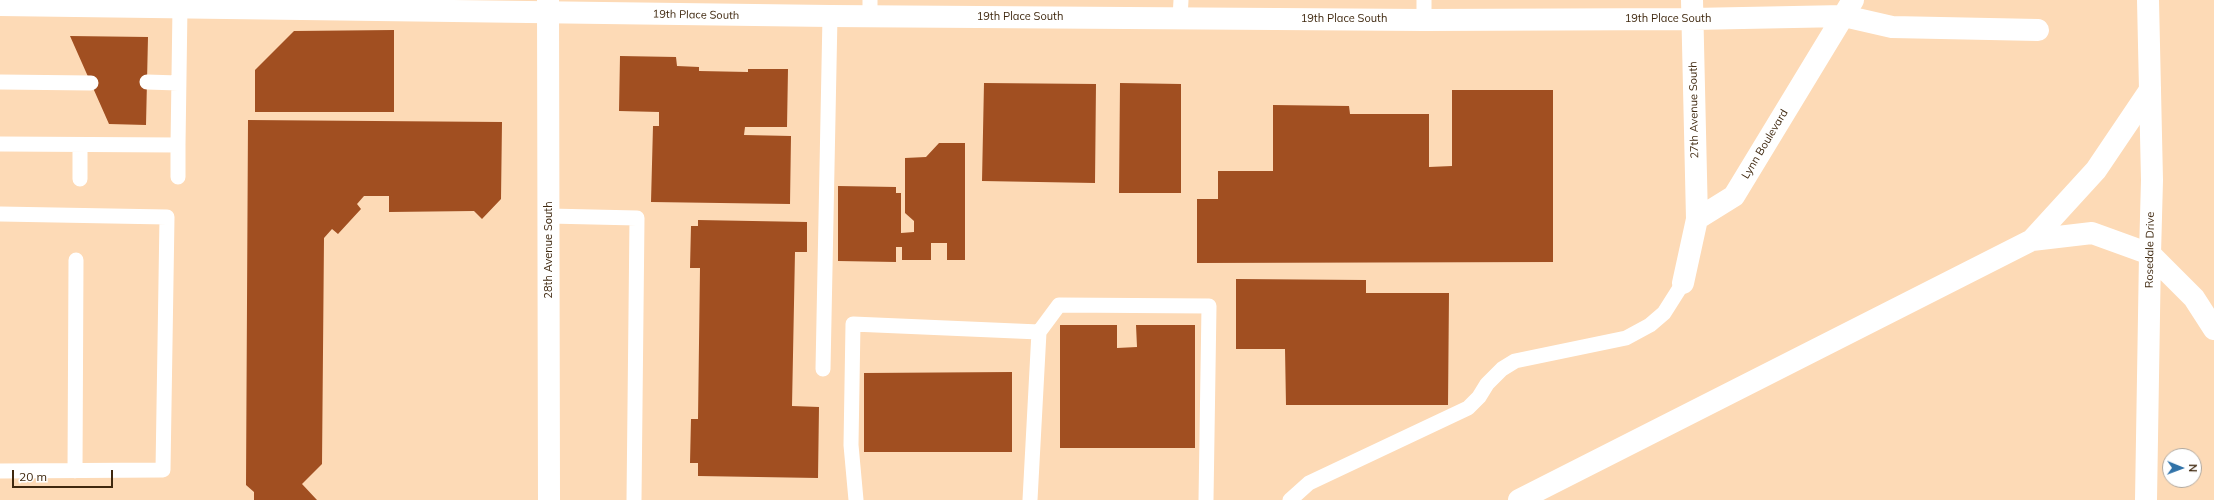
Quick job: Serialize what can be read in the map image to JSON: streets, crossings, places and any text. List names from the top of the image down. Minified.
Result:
{"streets":{"main road":["19th Place South","27th Avenue South","Lynn Boulevard","28th Avenue South","Rosedale Drive"]},"crossings":[["19th Place South","27th Avenue South"],["19th Place South","Lynn Boulevard"],["19th Place South","28th Avenue South"],["27th Avenue South","Lynn Boulevard"]],"scale_bar":"20 m","north":"right"}
